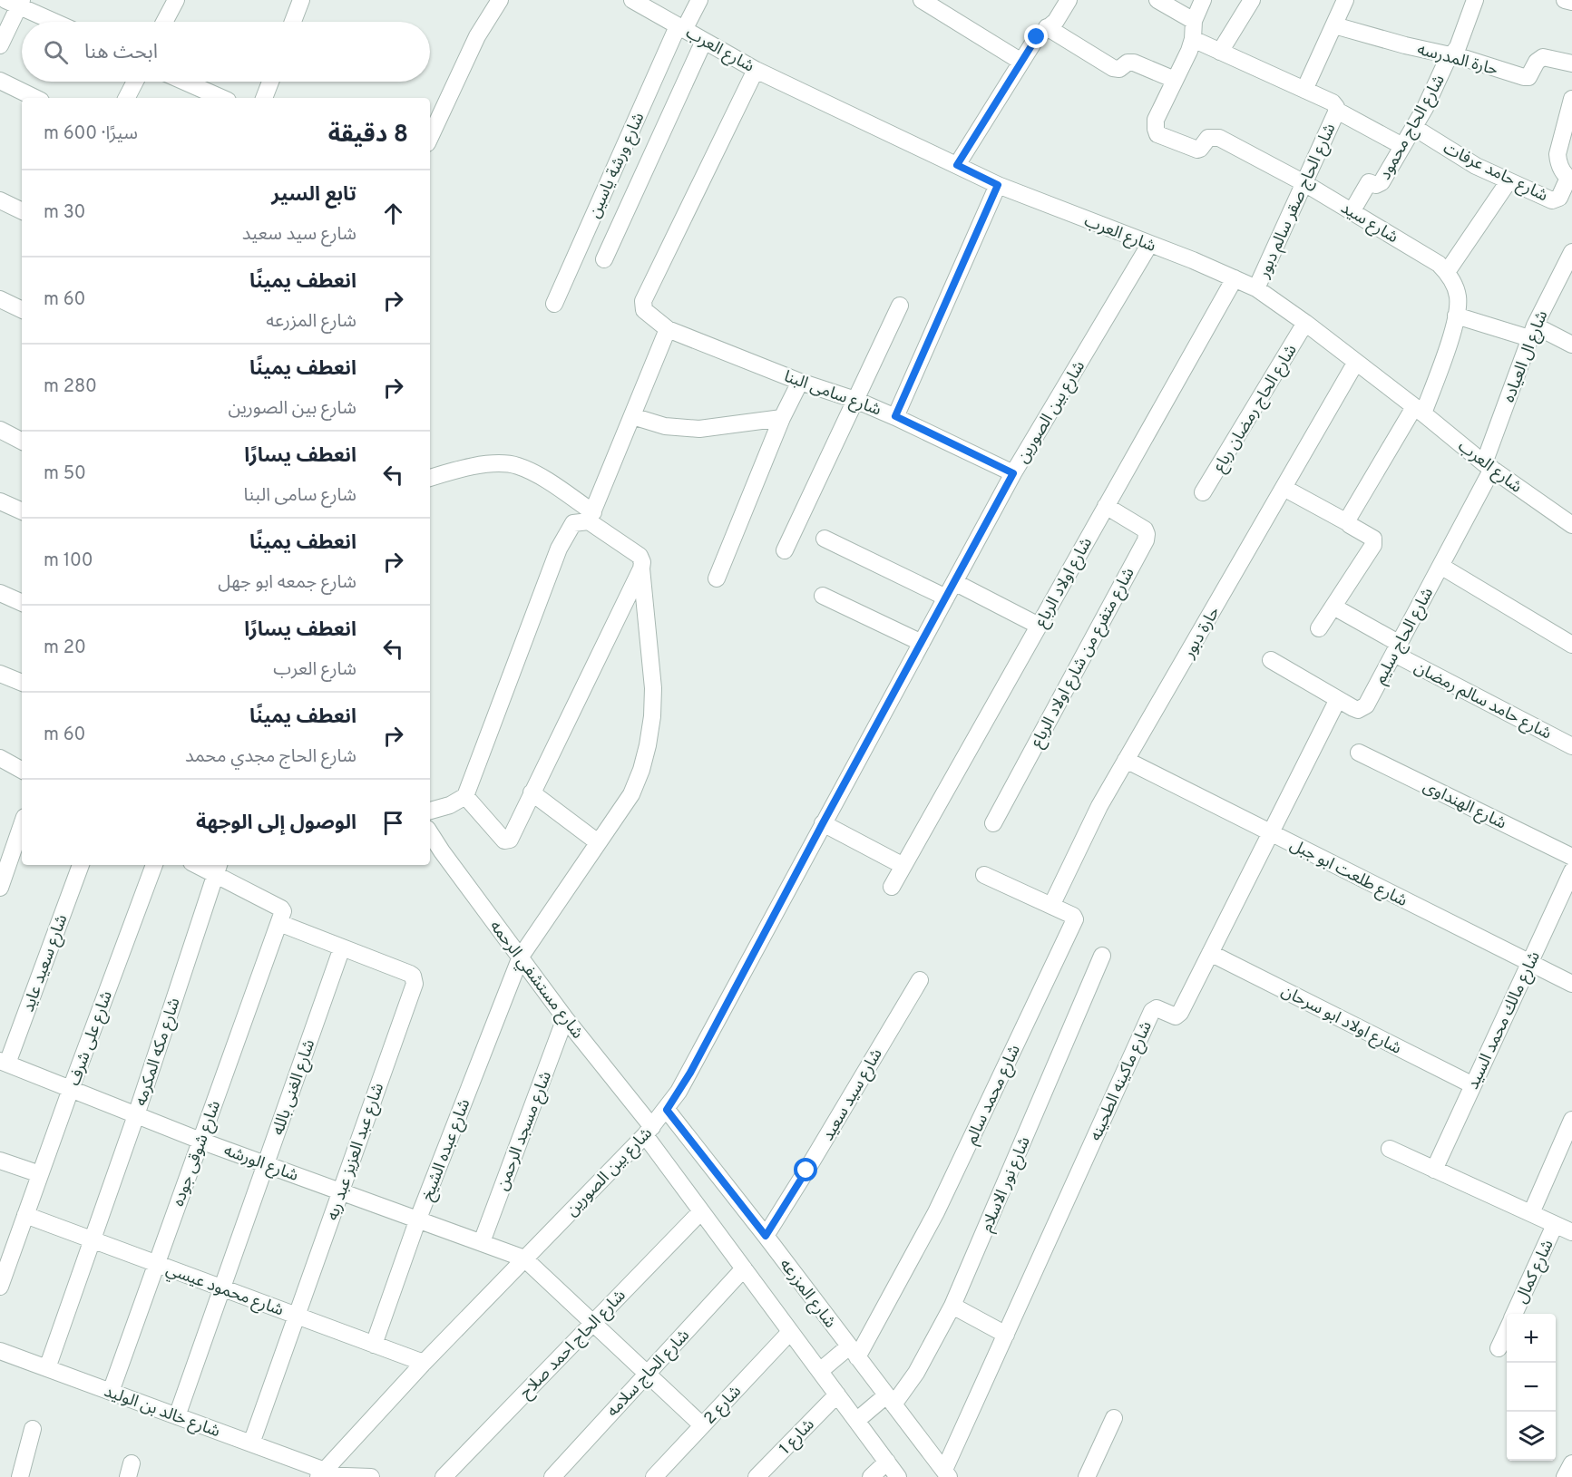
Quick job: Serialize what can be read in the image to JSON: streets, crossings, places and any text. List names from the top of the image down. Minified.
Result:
{"streets":{"street":["شارع العرب","حارة المدرسه","شارع الحاج محمود","شارع ورشة ياسين","شارع حامد عرفات","شارع الحاج صقر سالم دبور","شارع سيد","شارع ال العياده","شارع سامى البنا","شارع الحاج رمضان رباع","شارع بين الصورين","شارع اولاد الرباع","حارة دبور","شارع الحاج سليم","شارع متفرع من شارع اولاد الرباع","شارع حامد سالم رمضان","شارع الهنداوى","شارع طلعت ابو جبل","شارع سعيد عايد","شارع مستشفي الرحمه","شارع اولاد ابو سرحان","شارع مالك محمد السيد","شارع على شرف","شارع مكه المكرمه","شارع ماكينه الطحينه","شارع الغنى بالله","شارع سيد سعيد","شارع محمد سالم","شارع مسجد الرحمن","شارع عبده الشيخ","شارع عبد العزيز عبد ربه","شارع شوقى جوده","شارع الورشه","شارع نور الاسلام","شارع كمال","شارع محمود عيسي","شارع المزرعه","شارع الحاج احمد صلاح","شارع الحاج سلامه","شارع 2","شارع خالد بن الوليد","شارع 1"]},"crossings":[["شارع العرب","شارع ورشة ياسين"],["شارع العرب","شارع الحاج صقر سالم دبور"],["شارع العرب","شارع سيد"],["شارع العرب","شارع ال العياده"],["شارع العرب","شارع سامى البنا"],["شارع العرب","شارع الحاج رمضان رباع"],["شارع العرب","شارع بين الصورين"],["شارع العرب","شارع اولاد الرباع"],["شارع العرب","حارة دبور"],["شارع العرب","شارع الحاج سليم"],["حارة المدرسه","شارع الحاج محمود"],["شارع الحاج محمود","شارع حامد عرفات"],["شارع الحاج محمود","شارع سيد"],["شارع الحاج صقر سالم دبور","شارع سيد"],["شارع ال العياده","شارع الحاج سليم"],["شارع سامى البنا","شارع بين الصورين"],["شارع بين الصورين","شارع مستشفي الرحمه"],["شارع بين الصورين","شارع الورشه"],["شارع بين الصورين","شارع محمود عيسي"],["شارع بين الصورين","شارع المزرعه"],["شارع بين الصورين","شارع خالد بن الوليد"],["شارع اولاد الرباع","شارع متفرع من شارع اولاد الرباع"],["حارة دبور","شارع طلعت ابو جبل"],["حارة دبور","شارع محمد سالم"],["شارع الحاج سليم","شارع حامد سالم رمضان"],["شارع الحاج سليم","شارع ماكينه الطحينه"],["شارع طلعت ابو جبل","شارع مالك محمد السيد"],["شارع طلعت ابو جبل","شارع ماكينه الطحينه"],["شارع سعيد عايد","شارع الورشه"],["شارع مستشفي الرحمه","شارع مسجد الرحمن"],["شارع مستشفي الرحمه","شارع عبده الشيخ"],["شارع اولاد ابو سرحان","شارع مالك محمد السيد"],["شارع اولاد ابو سرحان","شارع ماكينه الطحينه"],["شارع على شرف","شارع الورشه"],["شارع على شرف","شارع محمود عيسي"],["شارع مكه المكرمه","شارع الورشه"],["شارع مكه المكرمه","شارع محمود عيسي"],["شارع مكه المكرمه","شارع خالد بن الوليد"],["شارع ماكينه الطحينه","شارع المزرعه"],["شارع الغنى بالله","شارع عبد العزيز عبد ربه"],["شارع الغنى بالله","شارع الورشه"],["شارع الغنى بالله","شارع محمود عيسي"],["شارع الغنى بالله","شارع خالد بن الوليد"],["شارع سيد سعيد","شارع المزرعه"],["شارع محمد سالم","شارع المزرعه"],["شارع مسجد الرحمن","شارع الورشه"],["شارع عبده الشيخ","شارع الورشه"],["شارع عبده الشيخ","شارع محمود عيسي"],["شارع عبد العزيز عبد ربه","شارع الورشه"],["شارع عبد العزيز عبد ربه","شارع محمود عيسي"],["شارع عبد العزيز عبد ربه","شارع خالد بن الوليد"],["شارع شوقى جوده","شارع الورشه"],["شارع شوقى جوده","شارع محمود عيسي"],["شارع شوقى جوده","شارع خالد بن الوليد"],["شارع نور الاسلام","شارع المزرعه"]],"page":{"search":"ابحث هنا","heading":["8 دقيقة","سيرًا · 600 m"],"list":[["تابع السير","شارع سيد سعيد","30 m"],["انعطف يمينًا","شارع المزرعه","60 m"],["انعطف يمينًا","شارع بين الصورين","280 m"],["انعطف يسارًا","شارع سامى البنا","50 m"],["انعطف يمينًا","شارع جمعه ابو جهل","100 m"],["انعطف يسارًا","شارع العرب","20 m"],["انعطف يمينًا","شارع الحاج مجدي محمد","60 m"],"الوصول إلى الوجهة"],"map_buttons":["+","−"]}}
